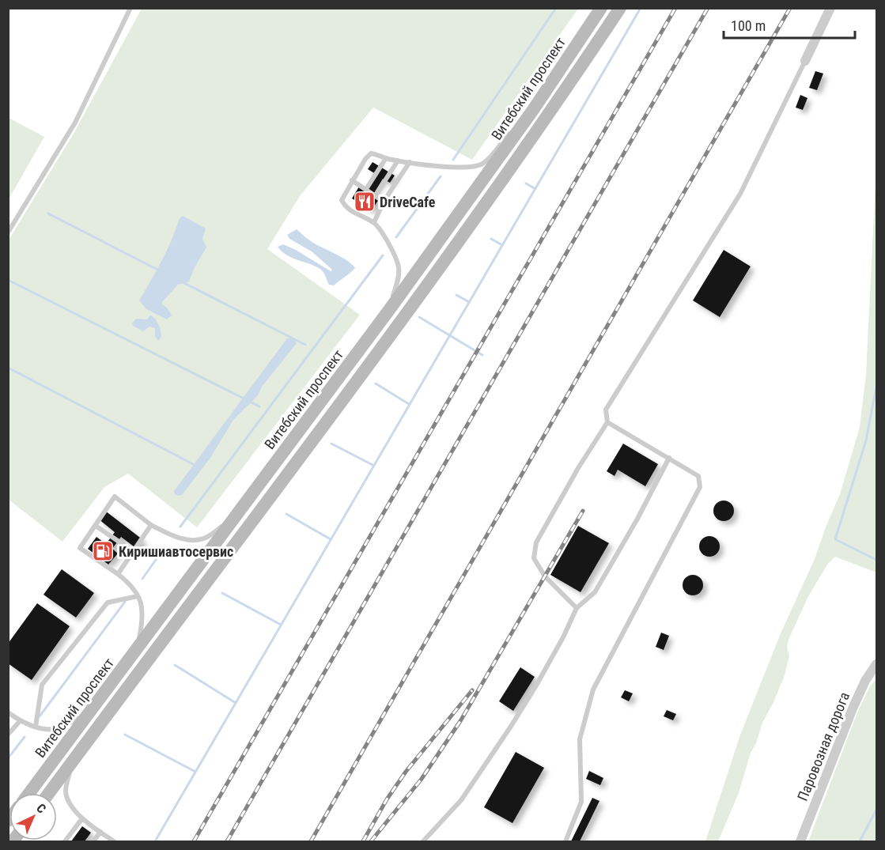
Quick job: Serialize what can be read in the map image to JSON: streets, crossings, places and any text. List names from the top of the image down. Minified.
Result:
{"streets":{"main road":["Витебский проспект"],"street":["Паровозная дорога"]},"places":{"restaurant":["DriveCafe"],"fuel station":["Киришиавтосервис"]},"scale_bar":"100 m","north":"top right"}
